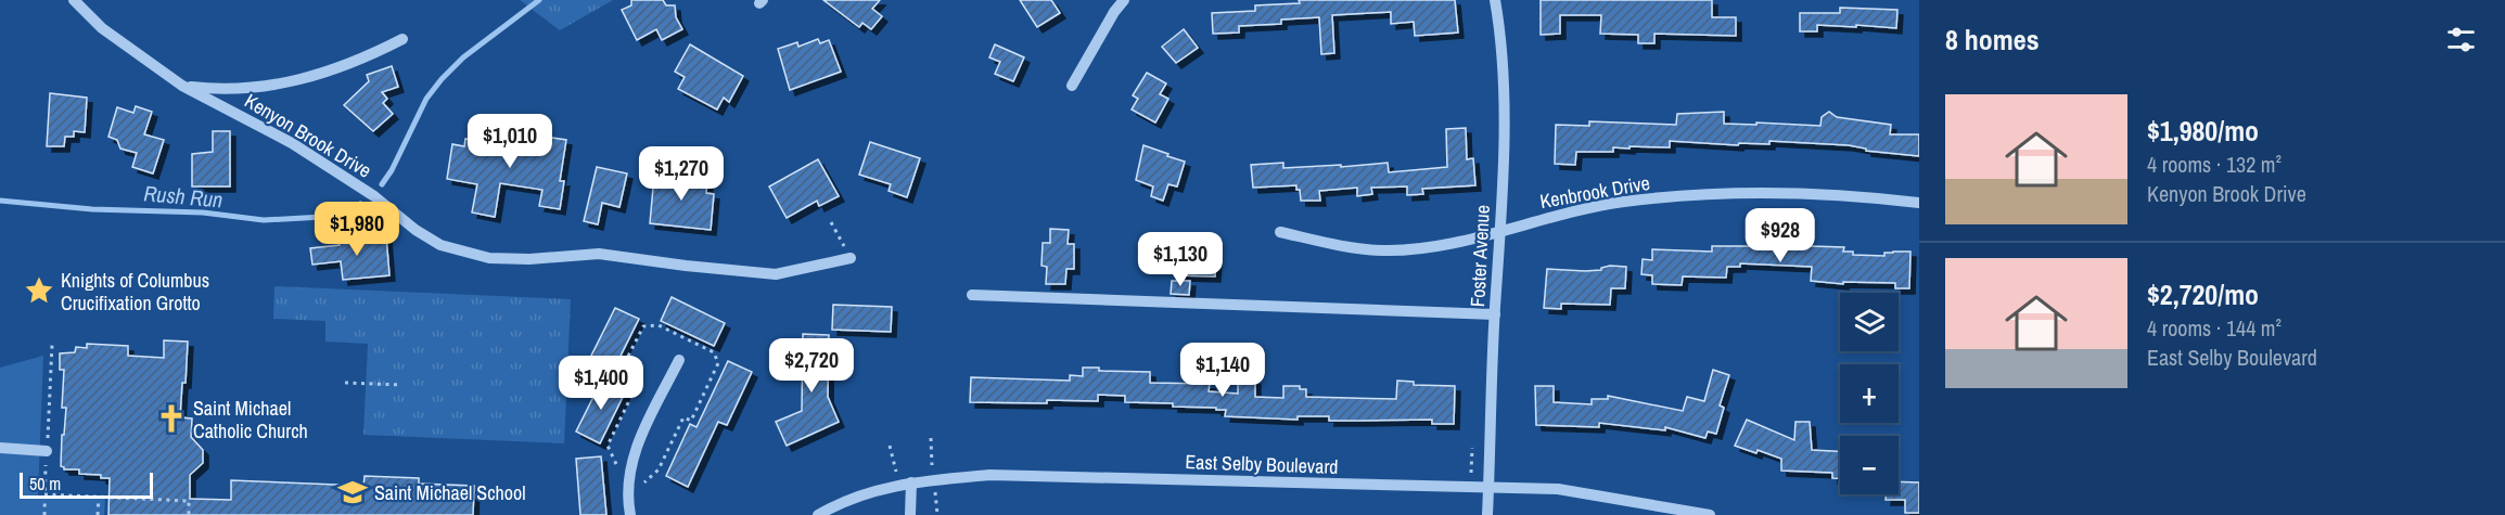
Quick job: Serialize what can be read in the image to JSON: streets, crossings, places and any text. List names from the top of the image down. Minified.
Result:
{"streets":{"street":["Kenyon Brook Drive","Kenbrook Drive","Foster Avenue","East Selby Boulevard"]},"crossings":[["Kenbrook Drive","Foster Avenue"],["Foster Avenue","East Selby Boulevard"]],"water":["Rush Run"],"places":{"place":["Knights of Columbus Crucifixation Grotto"],"church":["Saint Michael Catholic Church"],"school or university":["Saint Michael School"]},"scale_bar":"50 m","page":{"heading":"8 homes","list":[{"name":"$1,980/mo","note":"4 rooms · 132 m² · Kenyon Brook Drive"},{"name":"$2,720/mo","note":"4 rooms · 144 m² · East Selby Boulevard"}],"price":["$1,010","$1,270","$1,980","$928","$1,130","$2,720","$1,140","$1,400"],"map_buttons":["+","−"],"scale":"50 m"}}
